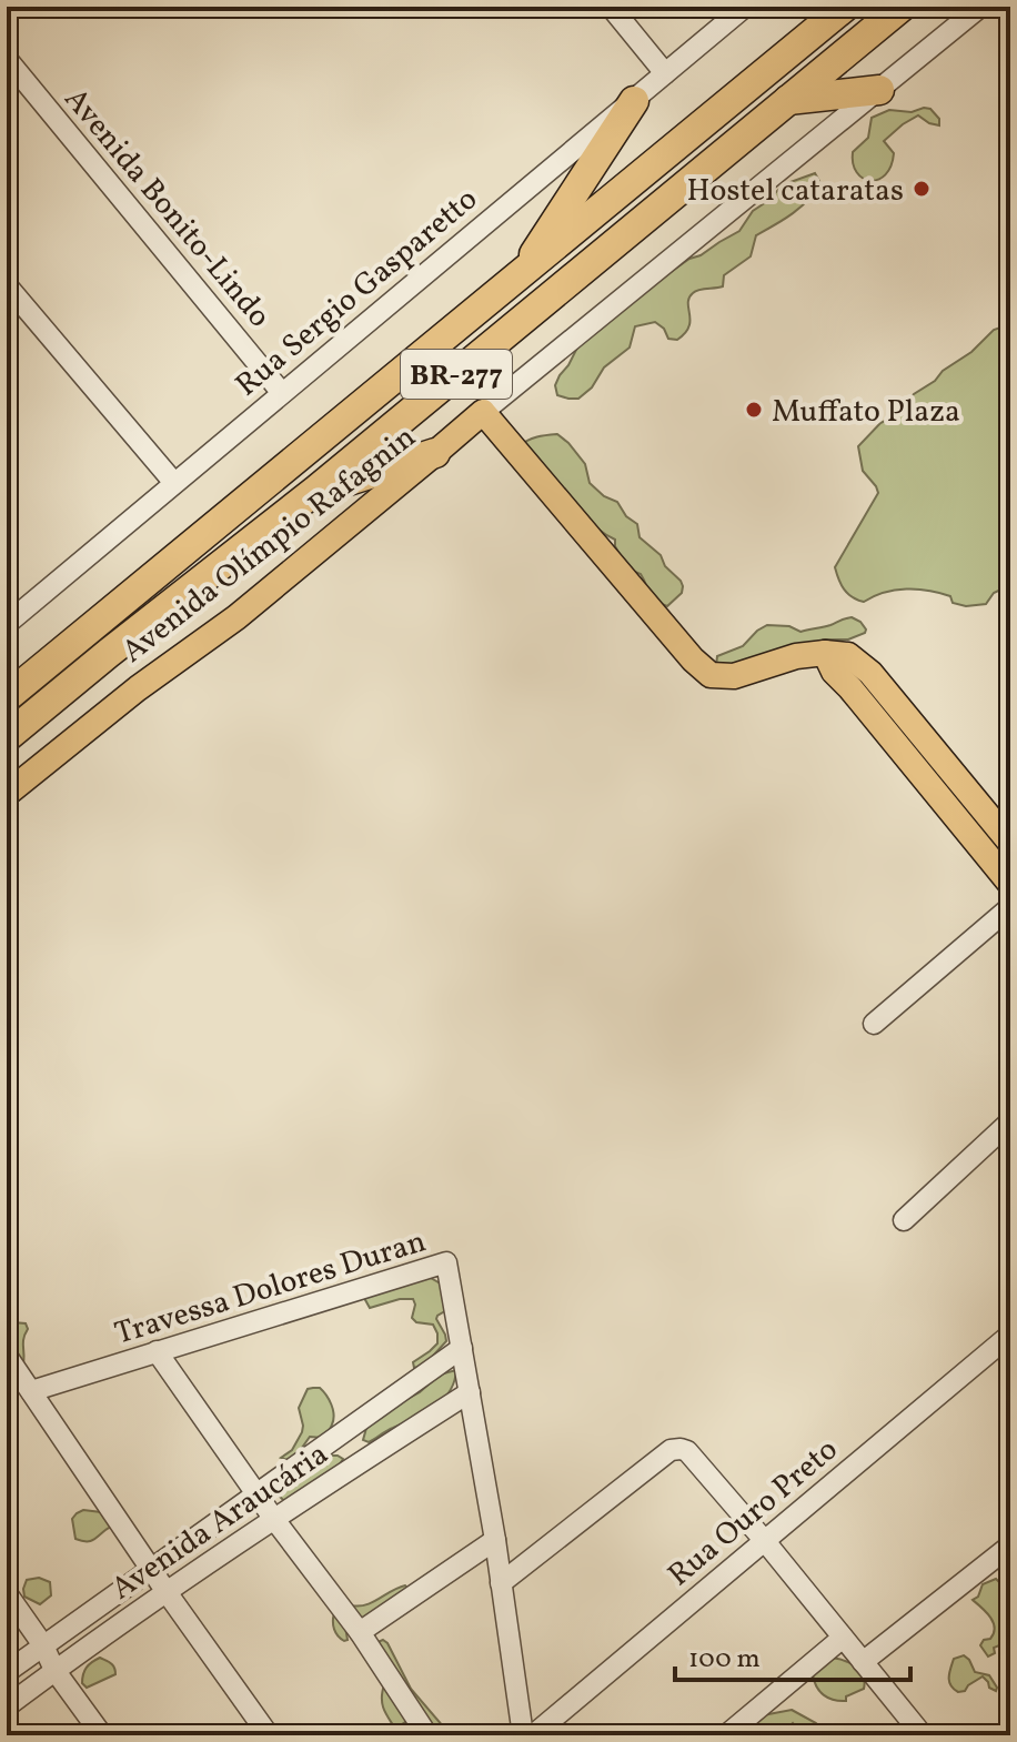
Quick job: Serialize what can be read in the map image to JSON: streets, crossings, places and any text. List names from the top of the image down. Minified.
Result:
{"streets":{"highway":["BR-277"],"main road":["Avenida Olímpio Rafagnin"],"street":["Avenida Bonito-Lindo","Rua Sergio Gasparetto","Travessa Dolores Duran","Rua Ouro Preto","Avenida Araucária"]},"crossings":[["Avenida Bonito-Lindo","Rua Sergio Gasparetto"],["Travessa Dolores Duran","Avenida Araucária"]],"places":["Hostel cataratas","Muffato Plaza"],"scale_bar":"100 m"}
